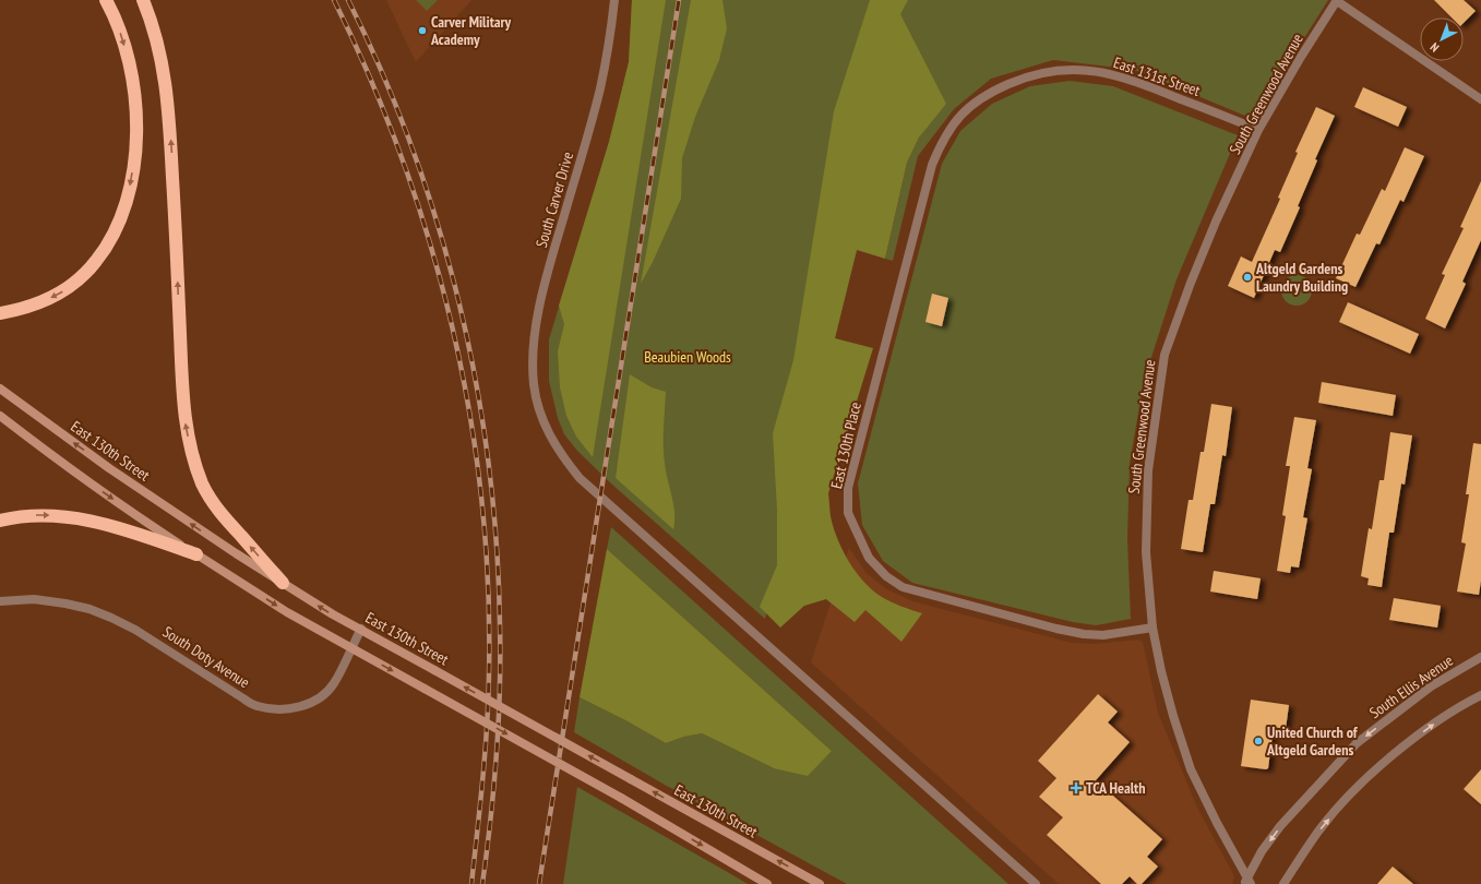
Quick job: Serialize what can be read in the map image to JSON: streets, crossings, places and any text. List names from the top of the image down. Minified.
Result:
{"streets":{"main road":["East 130th Street"],"street":["East 131st Street","South Greenwood Avenue","South Carver Drive","East 130th Place","South Doty Avenue","South Ellis Avenue"]},"crossings":[["East 131st Street","South Greenwood Avenue"],["East 131st Street","East 130th Place"],["South Greenwood Avenue","East 130th Place"],["South Greenwood Avenue","South Ellis Avenue"],["East 130th Street","South Doty Avenue"]],"parks":["Beaubien Woods"],"places":{"other":["Carver Military Academy","Altgeld Gardens Laundry Building","United Church of Altgeld Gardens"],"health":["TCA Health"]},"north":"bottom left"}
